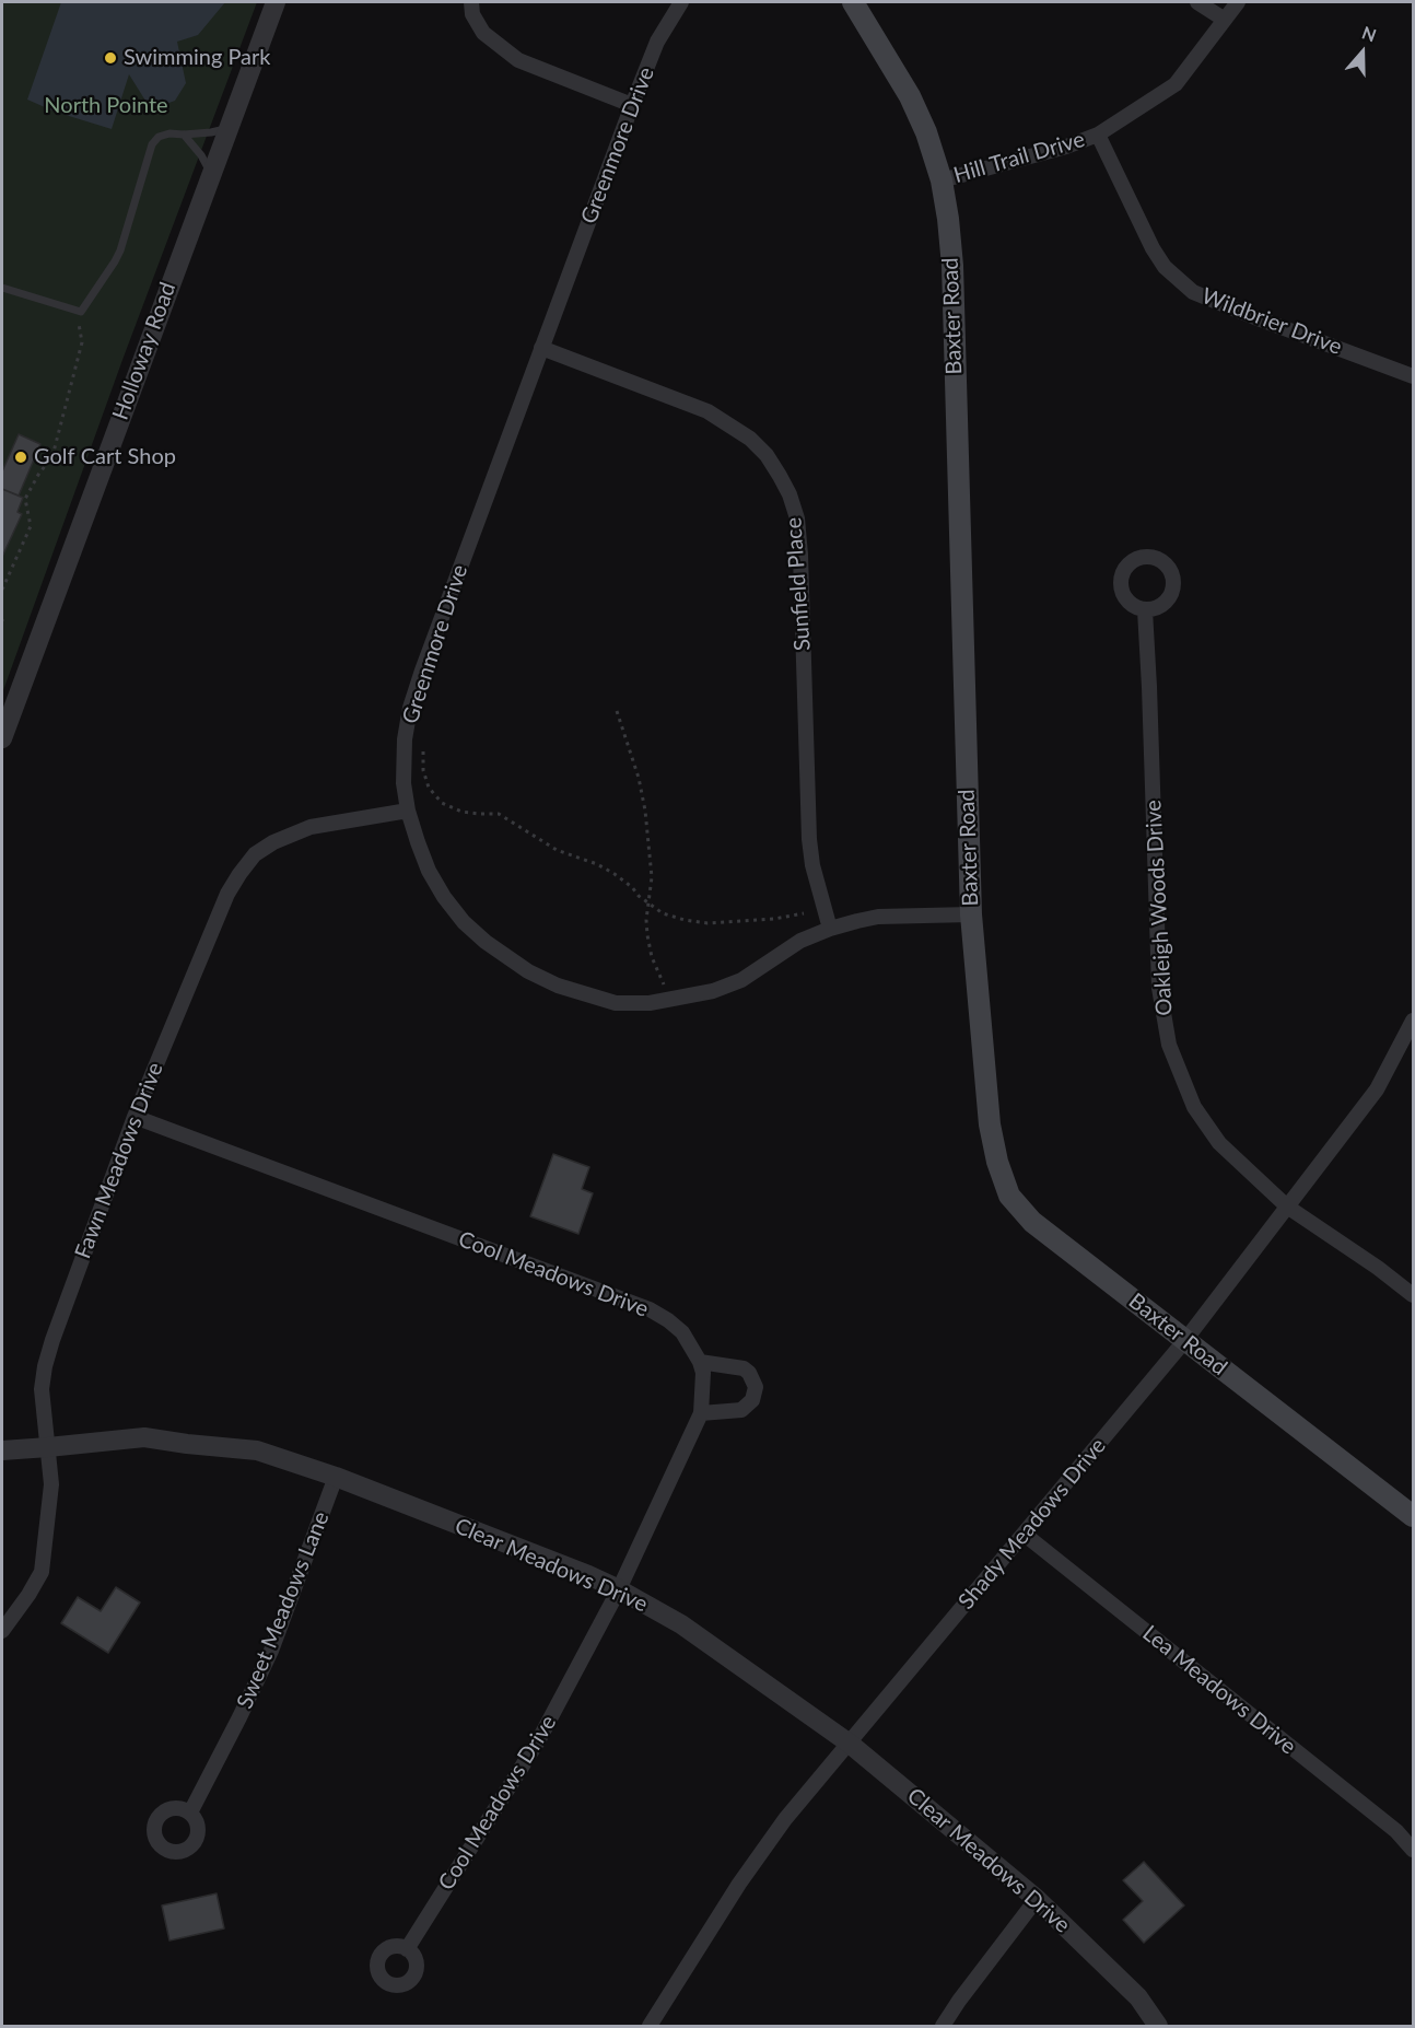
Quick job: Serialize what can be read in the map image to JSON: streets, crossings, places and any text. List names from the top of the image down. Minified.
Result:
{"streets":{"main road":["Baxter Road"],"street":["Greenmore Drive","Hill Trail Drive","Wildbrier Drive","Holloway Road","Sunfield Place","Oakleigh Woods Drive","Fawn Meadows Drive","Cool Meadows Drive","Shady Meadows Drive","Clear Meadows Drive","Sweet Meadows Lane","Lea Meadows Drive"]},"crossings":[["Greenmore Drive","Baxter Road"],["Greenmore Drive","Sunfield Place"],["Greenmore Drive","Fawn Meadows Drive"],["Hill Trail Drive","Baxter Road"],["Hill Trail Drive","Wildbrier Drive"],["Baxter Road","Shady Meadows Drive"],["Oakleigh Woods Drive","Shady Meadows Drive"],["Fawn Meadows Drive","Cool Meadows Drive"],["Fawn Meadows Drive","Clear Meadows Drive"],["Cool Meadows Drive","Clear Meadows Drive"],["Shady Meadows Drive","Clear Meadows Drive"],["Shady Meadows Drive","Lea Meadows Drive"],["Clear Meadows Drive","Sweet Meadows Lane"]],"parks":["North Pointe"],"places":["Swimming Park","Golf Cart Shop"],"north":"top"}
